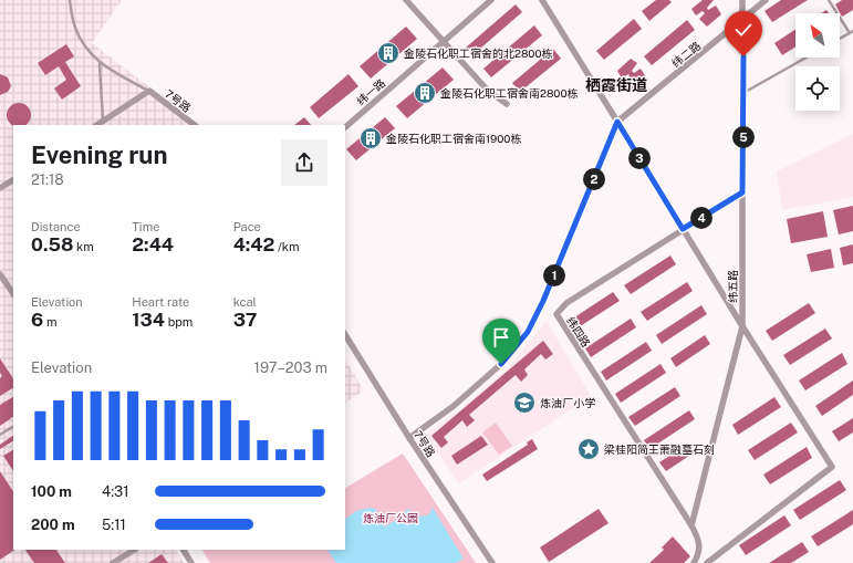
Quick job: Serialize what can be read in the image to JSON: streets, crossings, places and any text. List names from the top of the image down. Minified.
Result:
{"streets":{"street":["纬二路","纬一路","7号路","纬五路","纬四路"]},"crossings":[["纬二路","纬五路"],["纬五路","纬四路"]],"districts":["栖霞街道"],"parks":["炼油厂公园"],"places":{"building":["金陵石化职工宿舍的北2800栋","金陵石化职工宿舍南2800栋","金陵石化职工宿舍南1900栋"],"school or university":["炼油厂小学"],"place":["梁桂阳简王萧融墓石刻"]},"north":"top left","page":{"heading":["Evening run","21:18"],"pins":["5","3","2","4","1"],"stats":[["Distance","0.58 km"],["Time","2:44"],["Pace","4:42 /km"],["Elevation","6 m"],["Heart rate","134 bpm"],["kcal","37"]],"chart":["Elevation","197–203 m"],"list":[{"name":"100 m","note":"4:31"},{"name":"200 m","note":"5:11"}]}}
